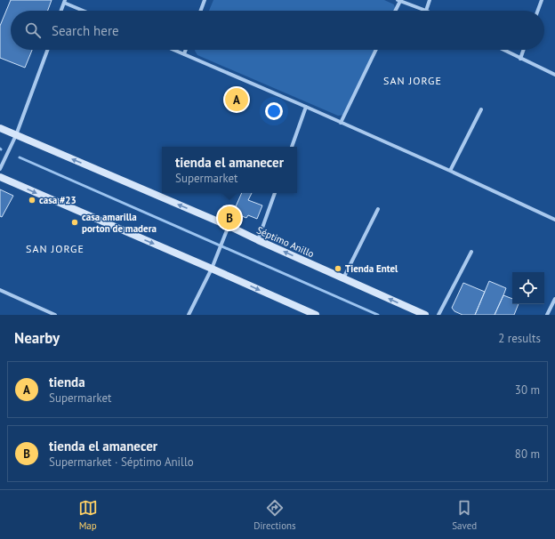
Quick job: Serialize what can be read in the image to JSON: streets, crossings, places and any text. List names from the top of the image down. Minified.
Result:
{"streets":{"main road":["Séptimo Anillo"]},"districts":["SAN JORGE","SAN JORGE"],"places":["casa #23","casa amarilla porton de madera","Tienda Entel"],"page":{"search":"Search here","pins":["A","B"],"popup":["tienda el amanecer","Supermarket"],"heading":["Nearby","2 results"],"list":[{"mark":"A","name":"tienda","note":"Supermarket","value":"30 m"},{"mark":"B","name":"tienda el amanecer","note":"Supermarket · Séptimo Anillo","value":"80 m"}],"nav":["Map","Directions","Saved"]}}
